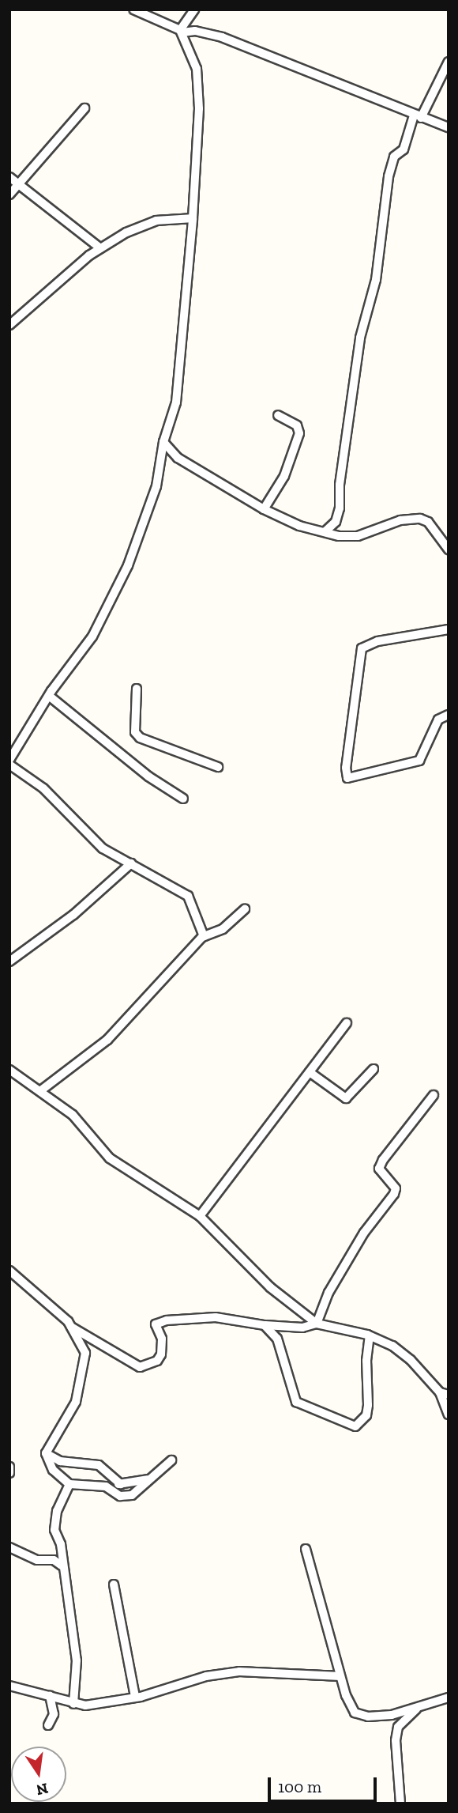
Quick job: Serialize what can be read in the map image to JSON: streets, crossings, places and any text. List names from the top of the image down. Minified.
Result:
{"scale_bar":"100 m","north":"bottom"}
